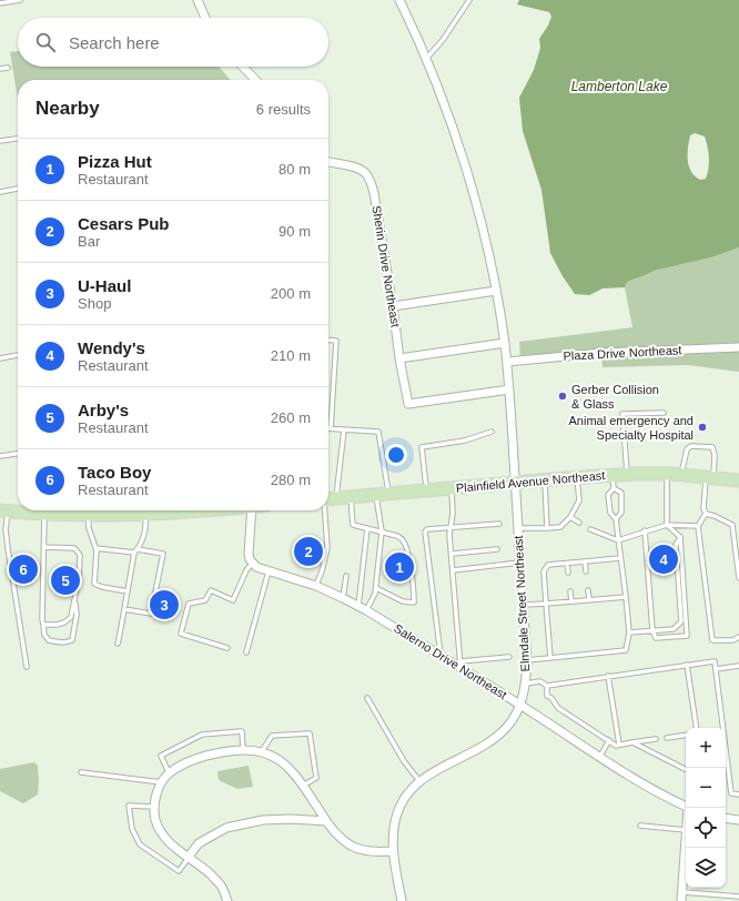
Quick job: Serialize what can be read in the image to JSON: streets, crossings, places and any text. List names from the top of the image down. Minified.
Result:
{"streets":{"main road":["Plainfield Avenue Northeast"],"street":["Sherin Drive Northeast","Plaza Drive Northeast","Elmdale Street Northeast","Salerno Drive Northeast"]},"crossings":[["Sherin Drive Northeast","Elmdale Street Northeast"],["Plaza Drive Northeast","Elmdale Street Northeast"],["Plainfield Avenue Northeast","Elmdale Street Northeast"],["Elmdale Street Northeast","Salerno Drive Northeast"]],"water":["Lamberton Lake"],"places":["Gerber Collision & Glass","Animal emergency and Specialty Hospital"],"page":{"search":"Search here","heading":["Nearby","6 results"],"list":[{"mark":"1","name":"Pizza Hut","note":"Restaurant","value":"80 m"},{"mark":"2","name":"Cesars Pub","note":"Bar","value":"90 m"},{"mark":"3","name":"U-Haul","note":"Shop","value":"200 m"},{"mark":"4","name":"Wendy's","note":"Restaurant","value":"210 m"},{"mark":"5","name":"Arby's","note":"Restaurant","value":"260 m"},{"mark":"6","name":"Taco Boy","note":"Restaurant","value":"280 m"}],"pins":["2","4","1","6","5","3"],"map_buttons":["+","−"]}}
